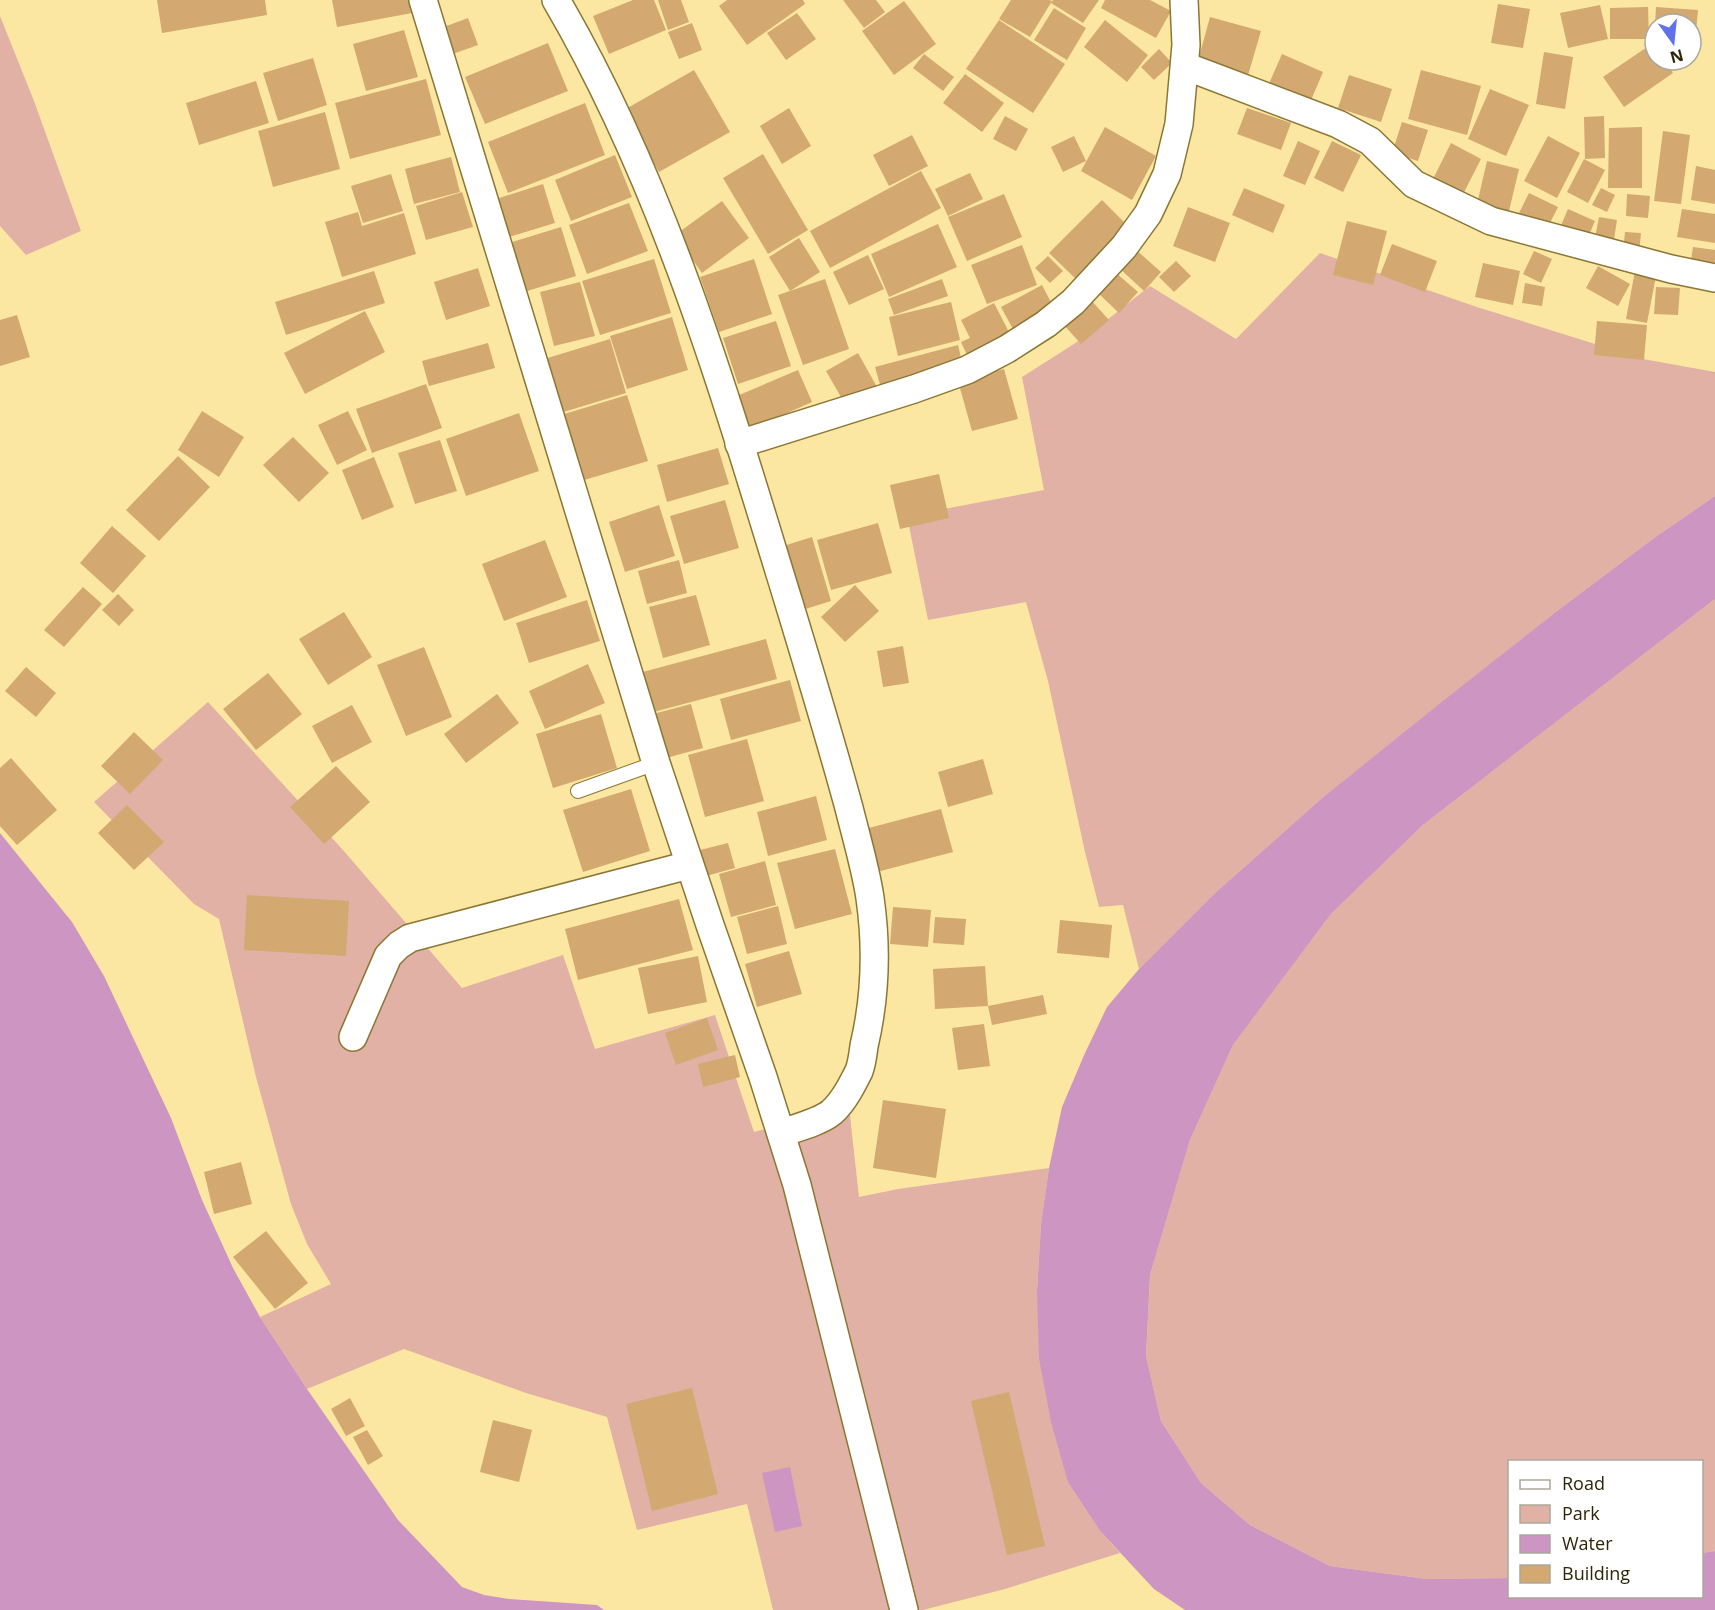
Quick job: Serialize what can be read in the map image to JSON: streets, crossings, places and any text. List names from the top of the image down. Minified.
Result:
{"legend":["Road","Park","Water","Building"],"north":"bottom"}
